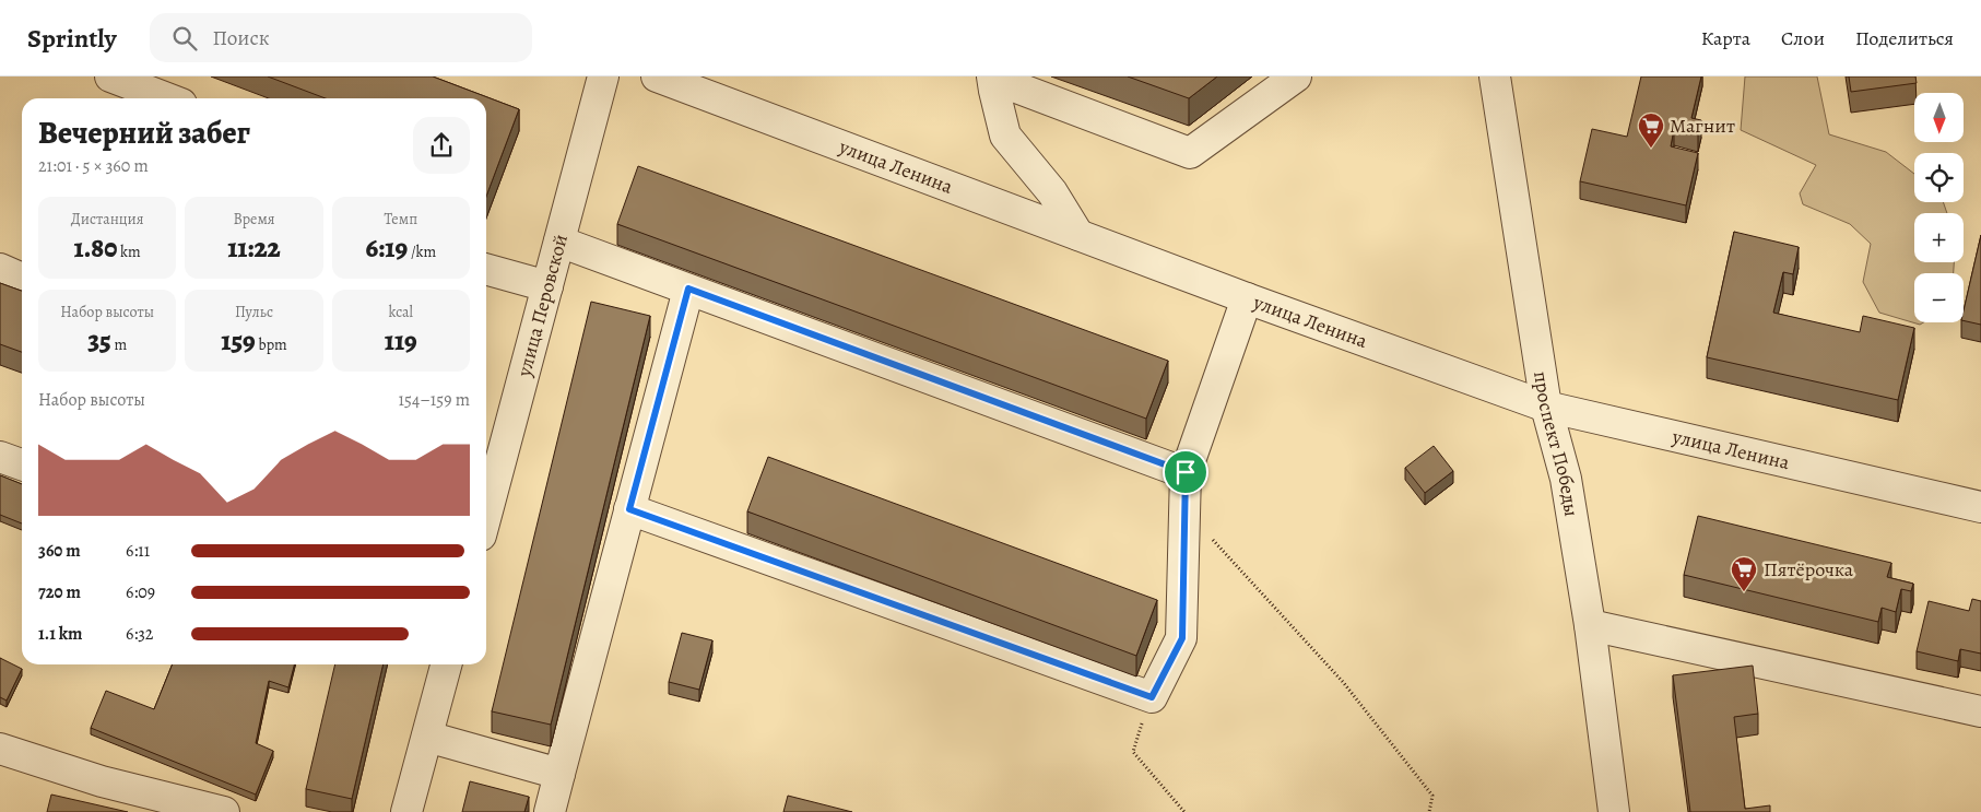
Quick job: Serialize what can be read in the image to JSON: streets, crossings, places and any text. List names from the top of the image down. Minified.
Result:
{"streets":{"street":["улица Ленина","улица Перовской","проспект Победы"]},"crossings":[["улица Ленина","проспект Победы"]],"places":{"supermarket":["Магнит","Пятёрочка"]},"north":"bottom","page":{"header":"Sprintly","search":"Поиск","nav":["Карта","Слои","Поделиться"],"map_buttons":["+","−"],"heading":["Вечерний забег","21:01 · 5 × 360 m"],"stats":[["Дистанция","1.80 km"],["Время","11:22"],["Темп","6:19 /km"],["Набор высоты","35 m"],["Пульс","159 bpm"],["kcal","119"]],"chart":["Набор высоты","154–159 m"],"list":[{"name":"360 m","note":"6:11"},{"name":"720 m","note":"6:09"},{"name":"1.1 km","note":"6:32"}]}}
